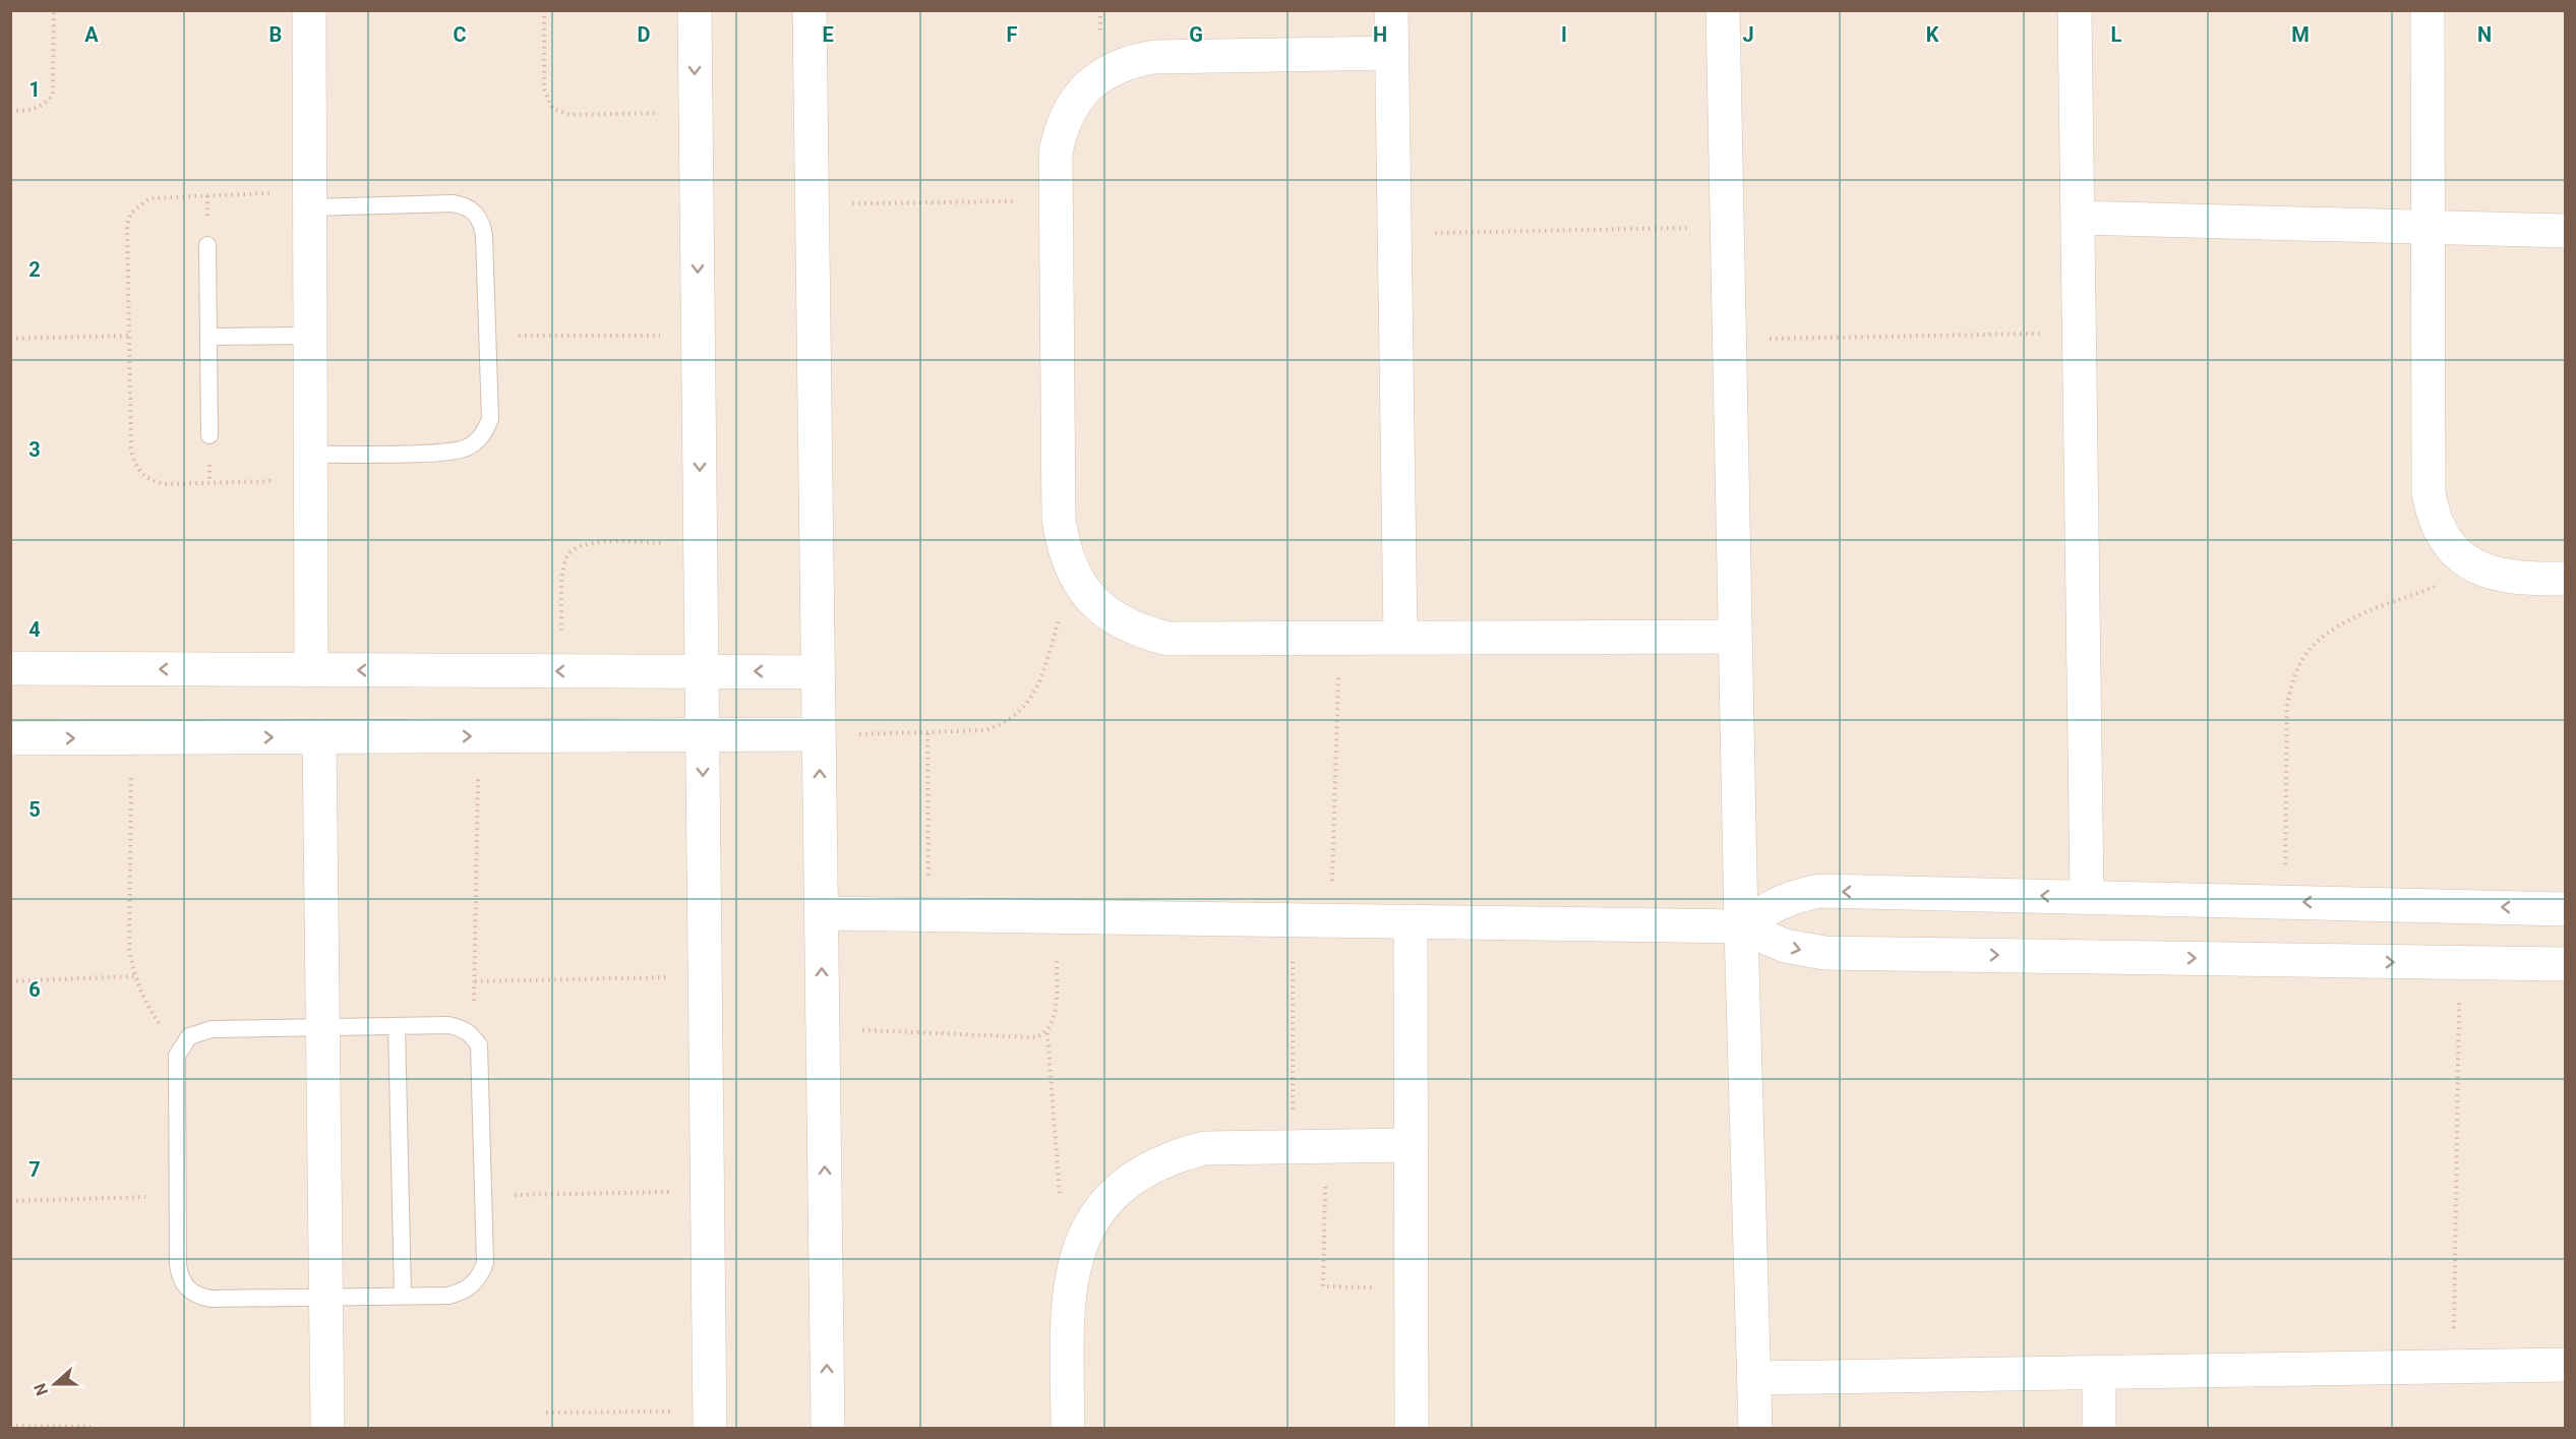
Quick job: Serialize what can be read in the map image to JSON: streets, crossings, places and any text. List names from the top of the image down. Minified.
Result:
{"north":"left","grid":{"columns":["A","B","C","D","E","F","G","H","I","J","K","L","M","N"],"rows":["1","2","3","4","5","6","7"]}}
